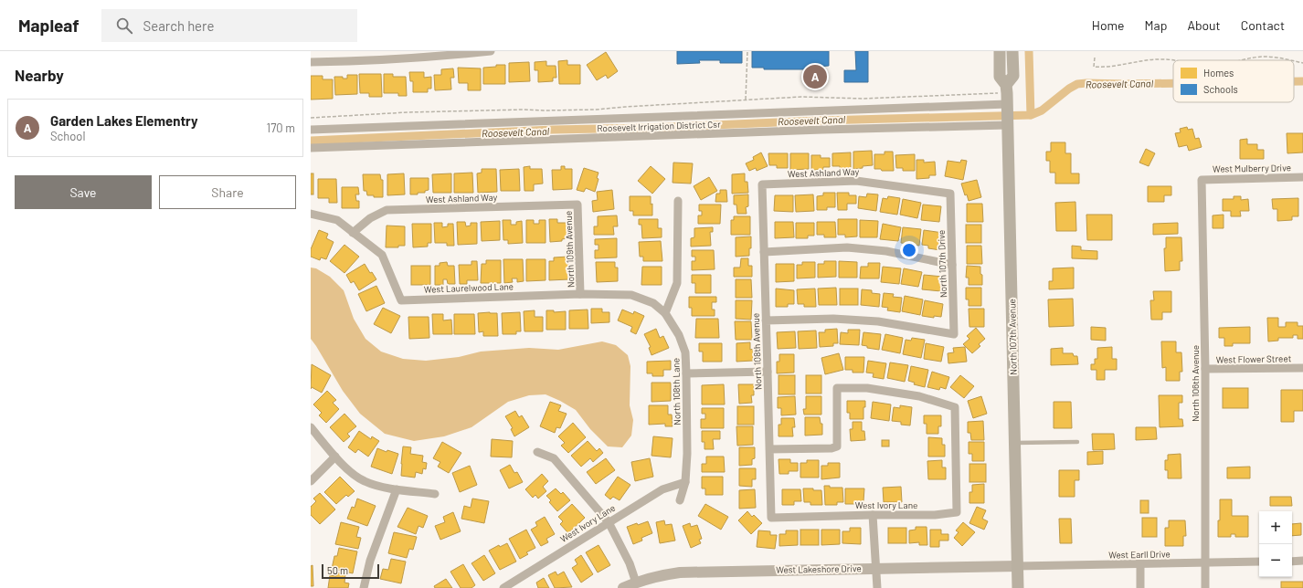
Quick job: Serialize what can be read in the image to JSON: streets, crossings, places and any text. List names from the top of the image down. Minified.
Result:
{"streets":{"main road":["North 107th Avenue"],"street":["Roosevelt Irrigation District Csr","West Mulberry Drive","West Ashland Way","North 109th Avenue","North 107th Drive","West Laurelwood Lane","North 108th Avenue","West Flower Street","North 106th Avenue","North 108th Lane","West Ivory Lane","West Earll Drive","West Lakeshore Drive"]},"crossings":[["Roosevelt Irrigation District Csr","North 107th Avenue"],["West Mulberry Drive","North 106th Avenue"],["West Ashland Way","North 109th Avenue"],["West Ashland Way","North 107th Drive"],["West Ashland Way","West Laurelwood Lane"],["West Ashland Way","North 108th Avenue"],["North 109th Avenue","West Laurelwood Lane"],["North 107th Drive","North 108th Avenue"],["West Laurelwood Lane","North 108th Lane"],["North 107th Avenue","West Earll Drive"],["North 107th Avenue","West Lakeshore Drive"],["North 108th Avenue","West Ivory Lane"],["West Flower Street","North 106th Avenue"],["North 106th Avenue","West Earll Drive"],["North 108th Lane","West Ivory Lane"],["West Earll Drive","West Lakeshore Drive"]],"water":["Roosevelt Canal"],"legend":["Homes","Schools"],"scale_bar":"50 m","page":{"header":"Mapleaf","search":"Search here","nav":["Home","Map","About","Contact"],"heading":"Nearby","pins":"A","list":[{"mark":"A","name":"Garden Lakes Elementry","note":"School","value":"170 m"}],"buttons":["Save","Share"],"map_buttons":["+","−"],"scale":"50 m"}}
